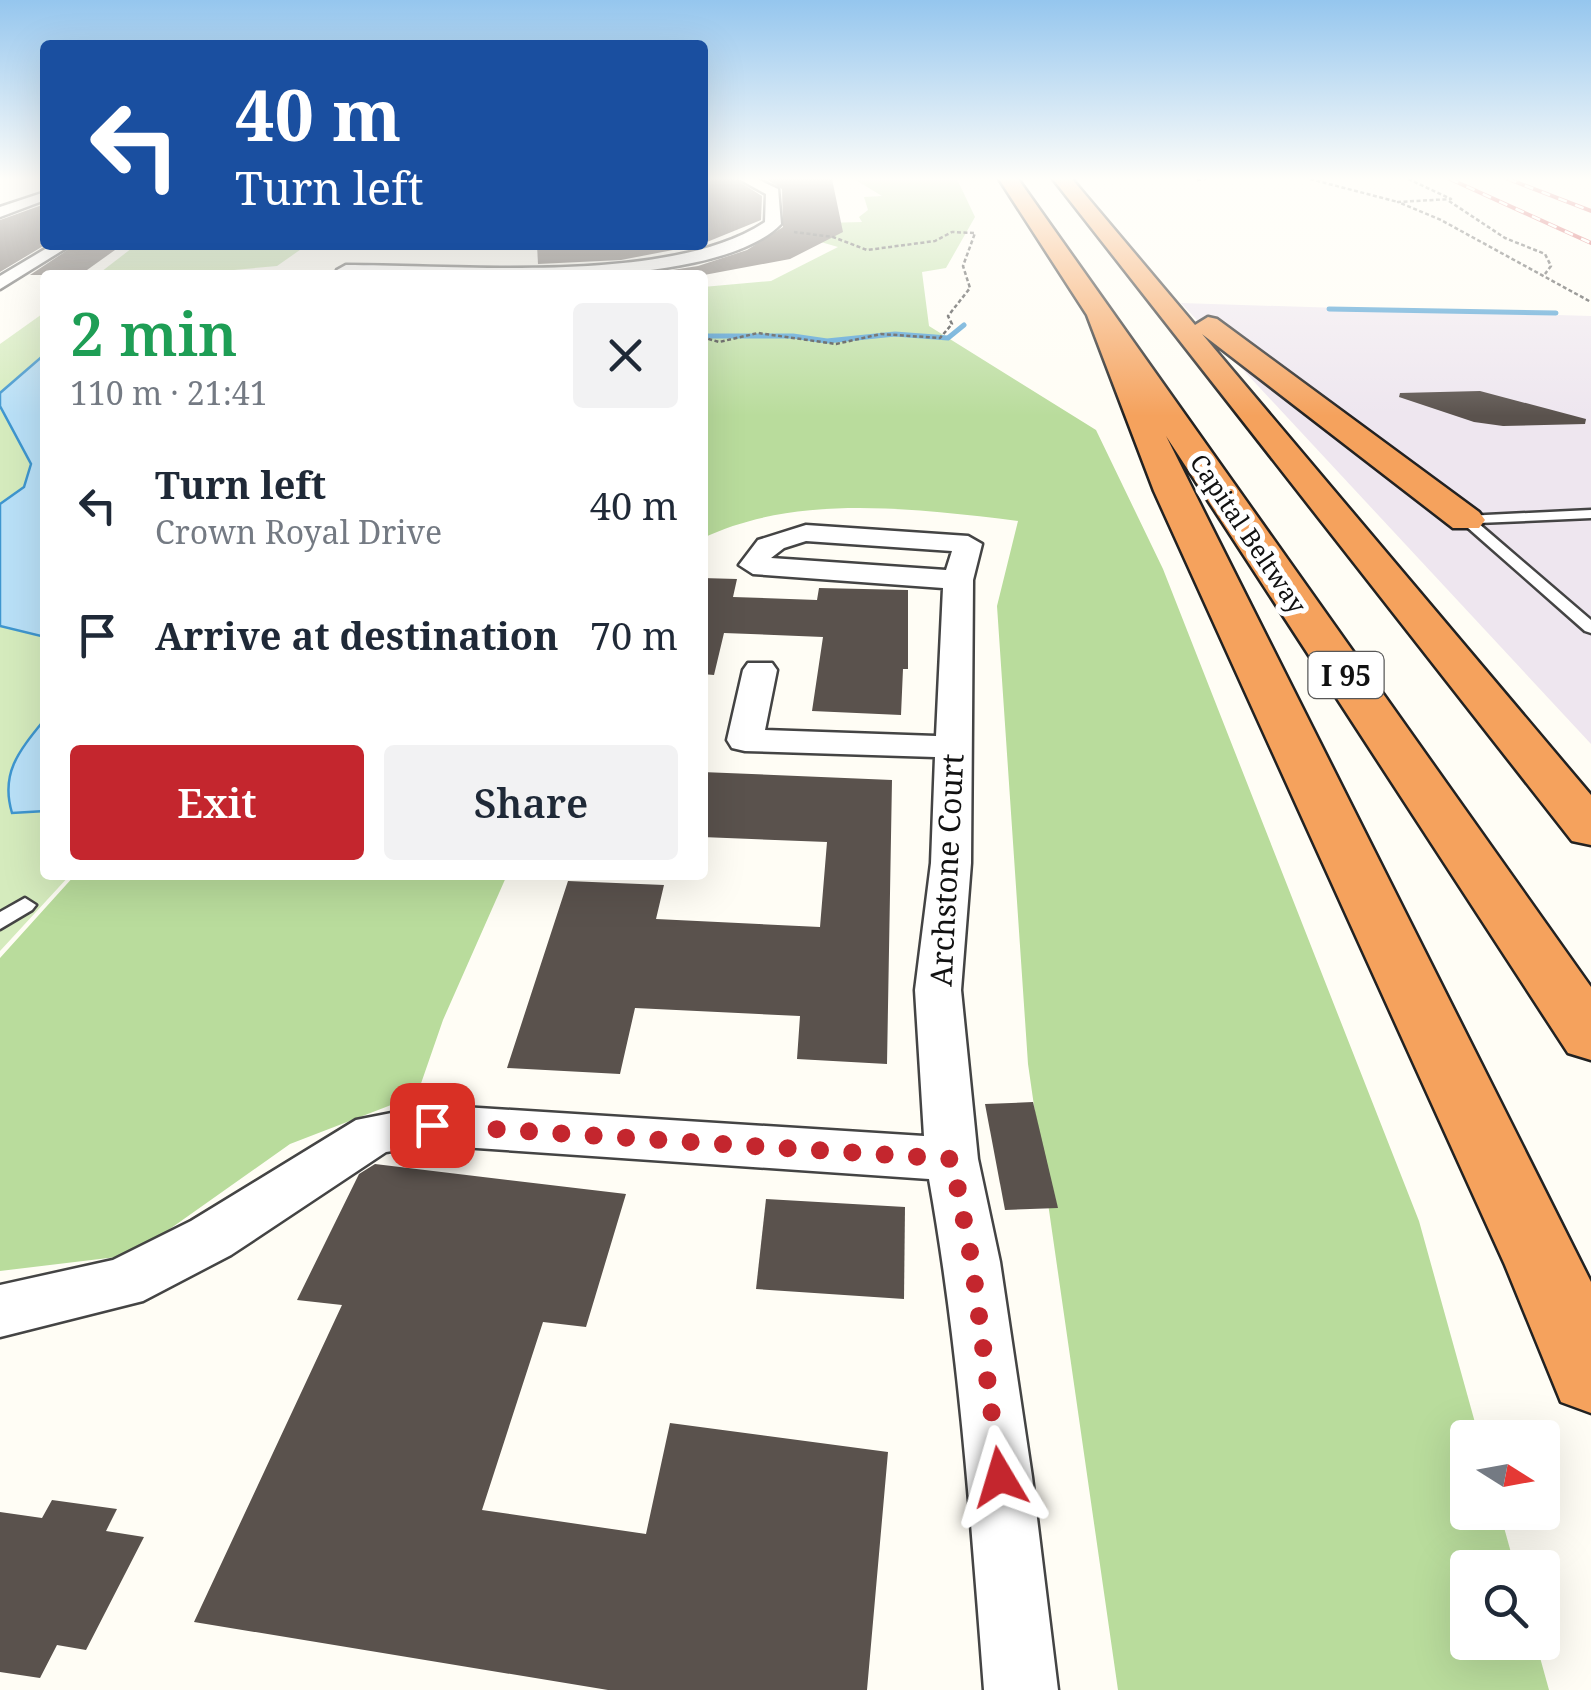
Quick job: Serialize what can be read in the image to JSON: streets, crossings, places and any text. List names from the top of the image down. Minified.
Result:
{"streets":{"highway":["Capital Beltway","I 95"],"street":["Archstone Court"]},"north":"right","page":{"turn":["40 m","Turn left"],"heading":["2 min","110 m · 21:41"],"list":[{"name":"Turn left","note":"Crown Royal Drive","value":"40 m"},{"name":"Arrive at destination","value":"70 m"}],"buttons":["Exit","Share"]}}
